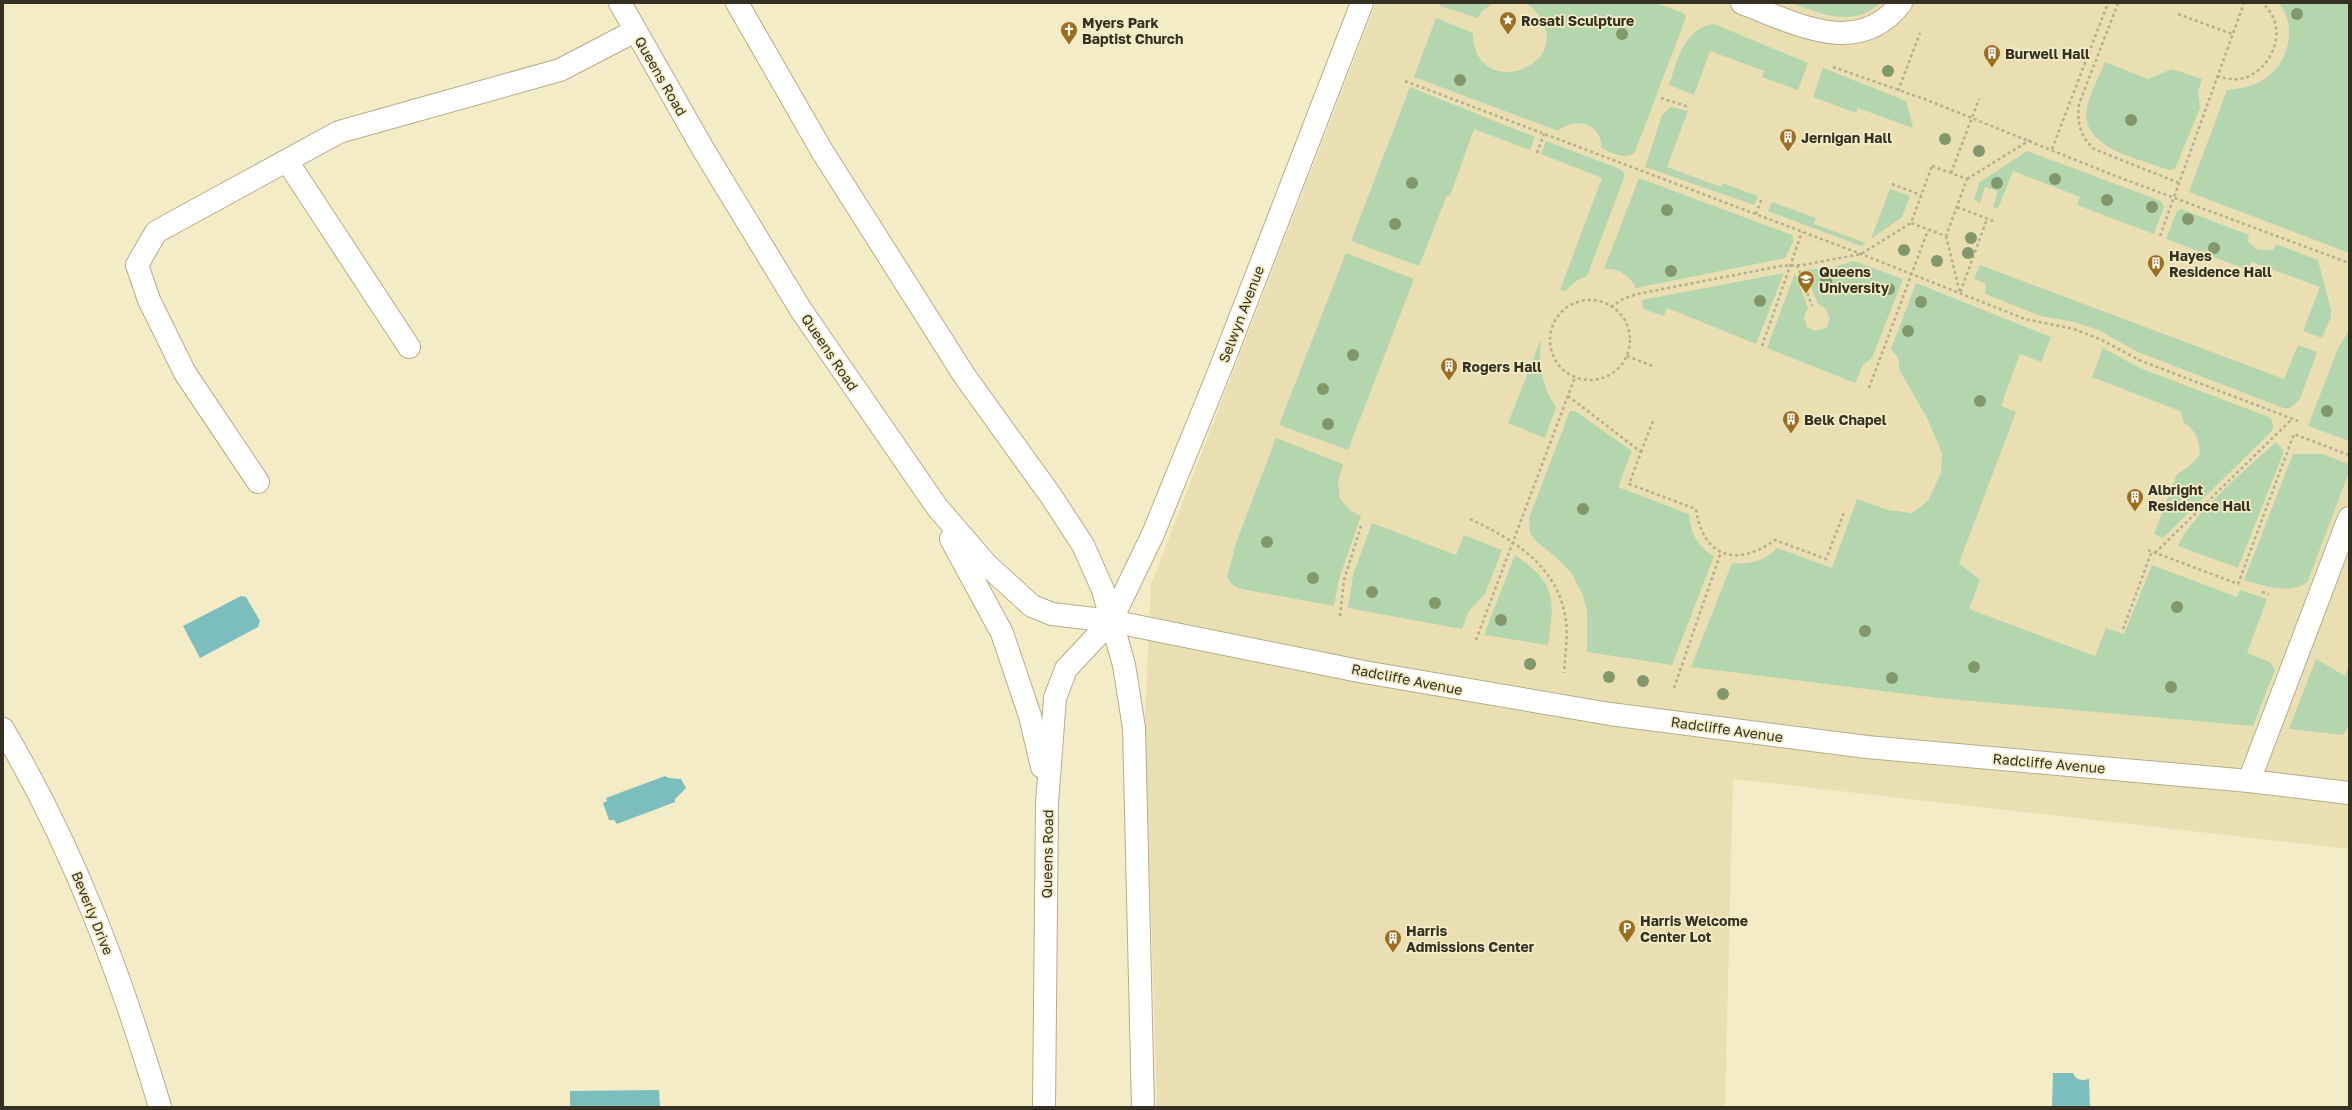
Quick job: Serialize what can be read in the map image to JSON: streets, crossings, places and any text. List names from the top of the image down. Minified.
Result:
{"streets":{"street":["Queens Road","Selwyn Avenue","Radcliffe Avenue","Beverly Drive"]},"crossings":[["Queens Road","Selwyn Avenue"],["Queens Road","Radcliffe Avenue"],["Selwyn Avenue","Radcliffe Avenue"]],"places":{"place":["Rosati Sculpture"],"church":["Myers Park Baptist Church"],"building":["Burwell Hall","Jernigan Hall","Hayes Residence Hall","Rogers Hall","Belk Chapel","Albright Residence Hall","Harris Admissions Center"],"school or university":["Queens University"],"parking":["Harris Welcome Center Lot"]}}
